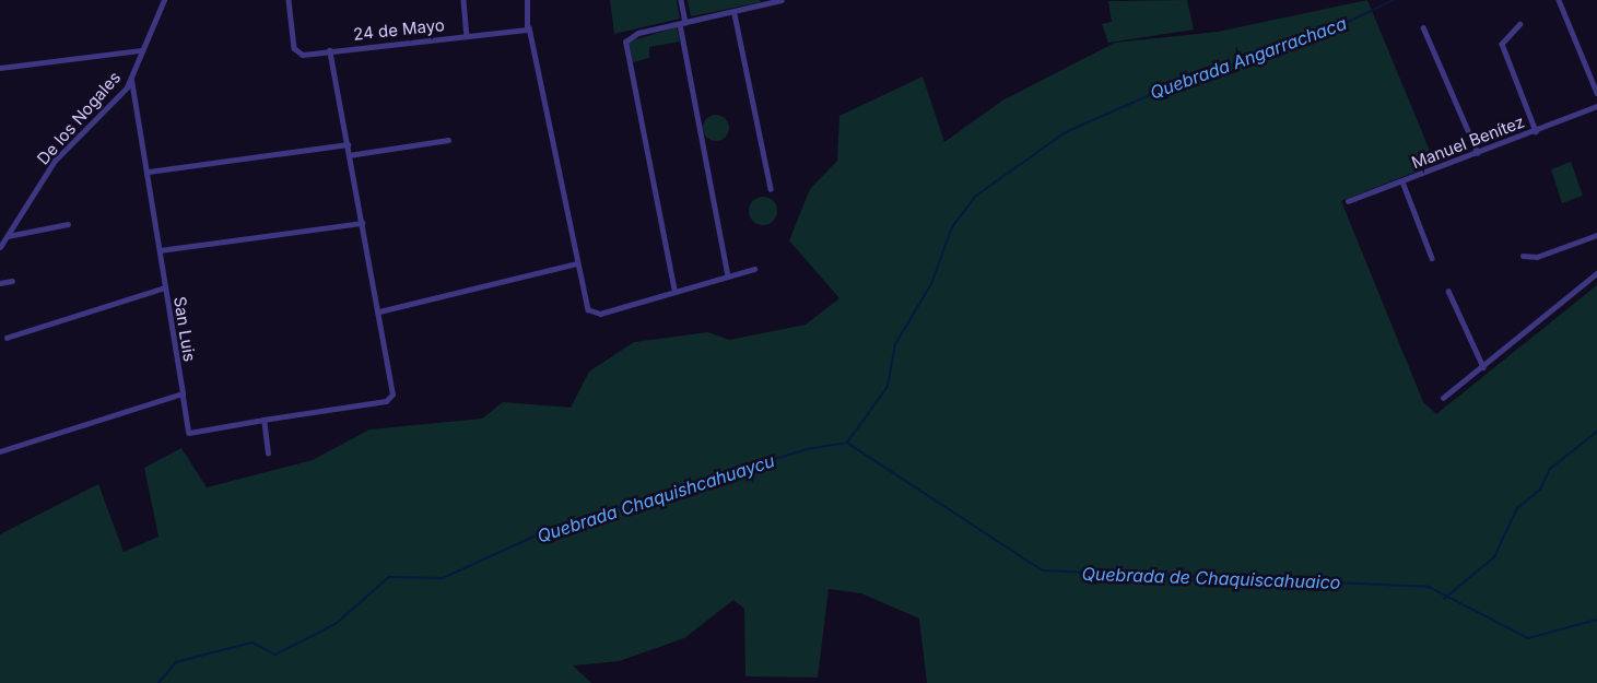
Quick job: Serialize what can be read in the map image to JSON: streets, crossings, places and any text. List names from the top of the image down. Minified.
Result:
{"streets":{"street":["24 de Mayo","De los Nogales","Manuel Benítez","San Luis"]},"crossings":[["De los Nogales","San Luis"]],"water":["Quebrada Angarrachaca","Quebrada Chaquishcahuaycu","Quebrada de Chaquiscahuaico"]}
